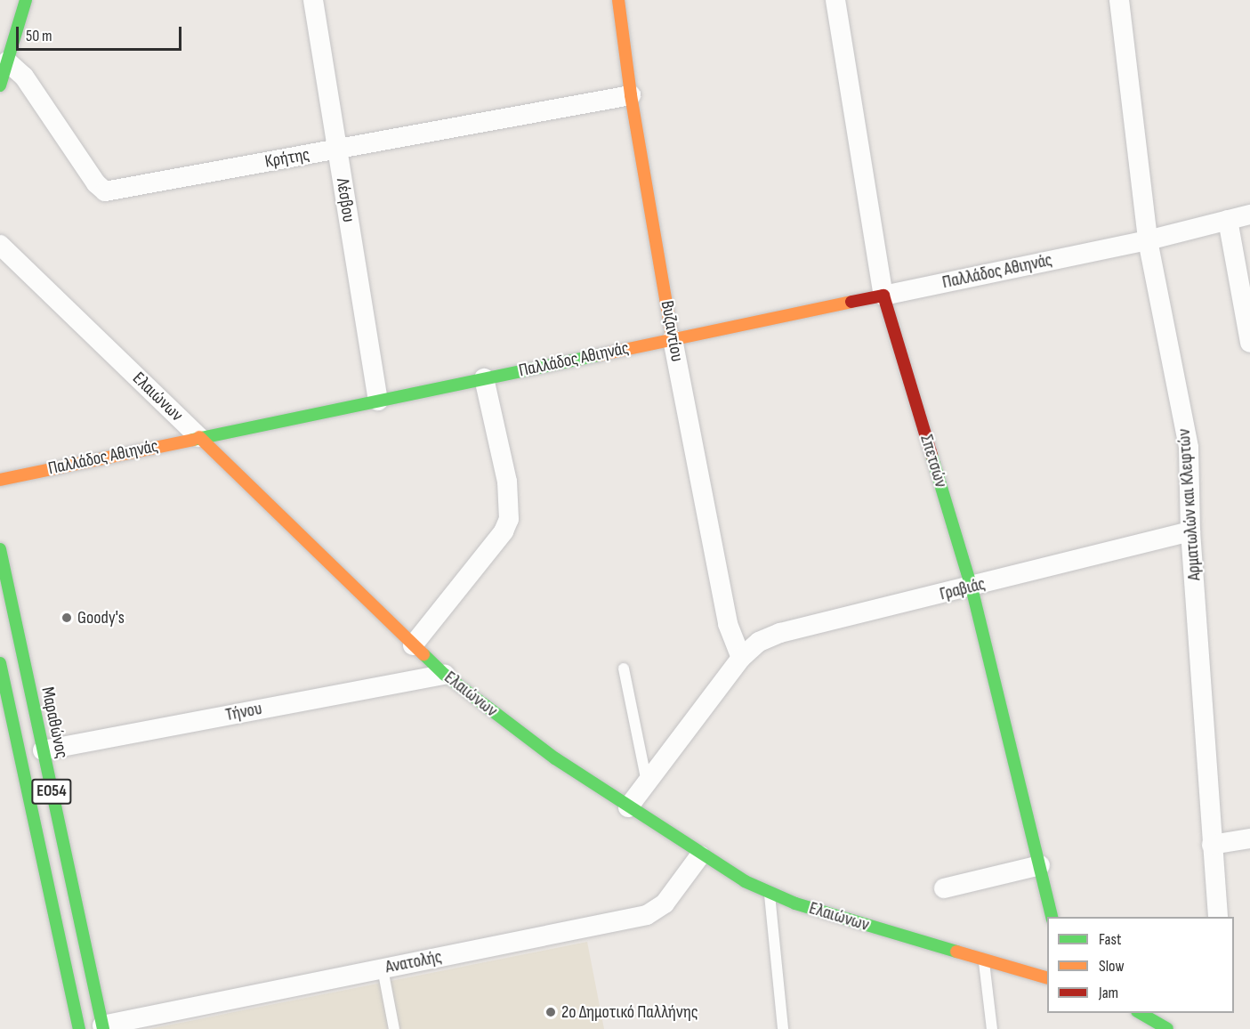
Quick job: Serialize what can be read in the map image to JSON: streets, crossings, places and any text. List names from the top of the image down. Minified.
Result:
{"streets":{"main road":["Παλλάδος Αθιηνάς","Βυζαντίου","Ελαιώνων","Σπετσών","Μαραθώνος","ΕΟ54"],"street":["Κρήτης","Λέσβου","Αρματωλών και Κλεφτών","Γραβιάς","Τήνου","Ανατολής"]},"crossings":[["Κρήτης","Λέσβου"],["Κρήτης","Βυζαντίου"],["Λέσβου","Παλλάδος Αθιηνάς"],["Παλλάδος Αθιηνάς","Βυζαντίου"],["Παλλάδος Αθιηνάς","Ελαιώνων"],["Παλλάδος Αθιηνάς","Σπετσών"],["Παλλάδος Αθιηνάς","Αρματωλών και Κλεφτών"],["Βυζαντίου","Γραβιάς"],["Ελαιώνων","Τήνου"],["Ελαιώνων","Ανατολής"],["Σπετσών","Γραβιάς"],["Αρματωλών και Κλεφτών","Γραβιάς"],["Τήνου","Μαραθώνος"],["Μαραθώνος","Ανατολής"]],"places":["Goody's","2ο Δημοτικό Παλλήνης"],"legend":["Fast","Slow","Jam"],"scale_bar":"50 m"}
